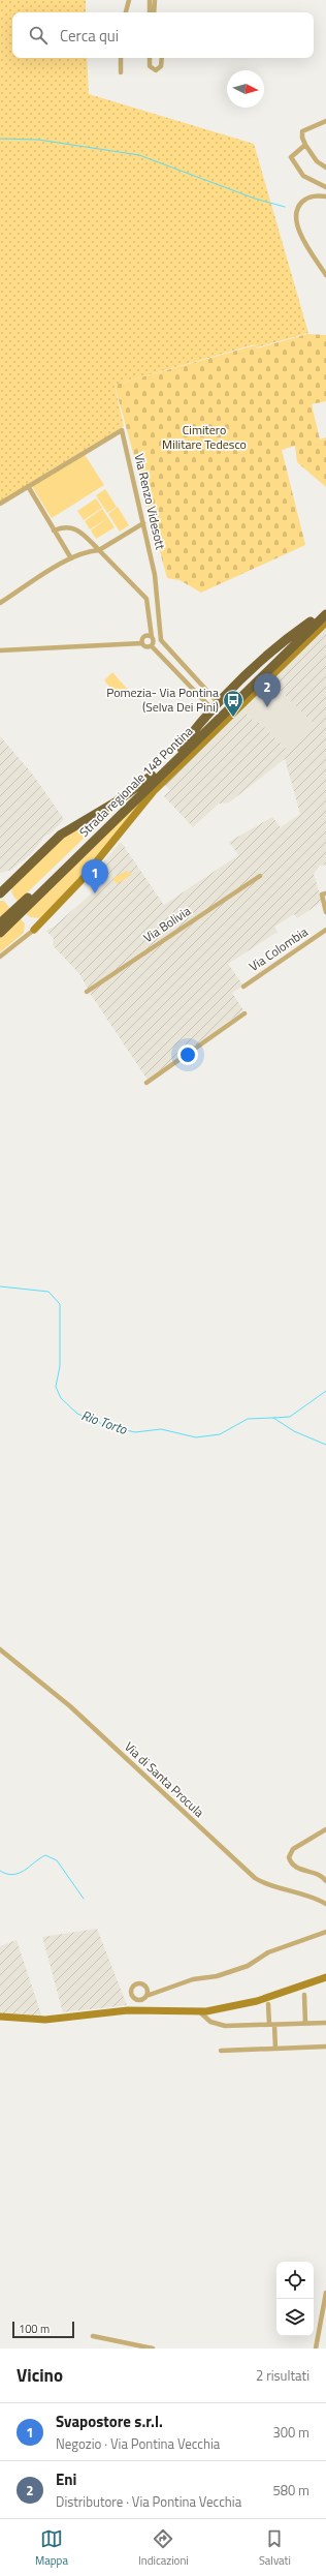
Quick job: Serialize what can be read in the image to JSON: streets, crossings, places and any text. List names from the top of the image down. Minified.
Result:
{"streets":{"highway":["Strada regionale 148 Pontina"],"street":["Via Renzo Videsott","Via Bolivia","Via Colombia","Via di Santa Procula"]},"water":["Rio Torto"],"parks":["Cimitero Militare Tedesco"],"places":{"bus stop":["Pomezia- Via Pontina (Selva Dei Pini)"]},"scale_bar":"100 m","north":"right","page":{"search":"Cerca qui","pins":["2","1"],"scale":"100 m","heading":["Vicino","2 risultati"],"list":[{"mark":"1","name":"Svapostore s.r.l.","note":"Negozio · Via Pontina Vecchia","value":"300 m"},{"mark":"2","name":"Eni","note":"Distributore · Via Pontina Vecchia","value":"580 m"}],"nav":["Mappa","Indicazioni","Salvati"]}}
